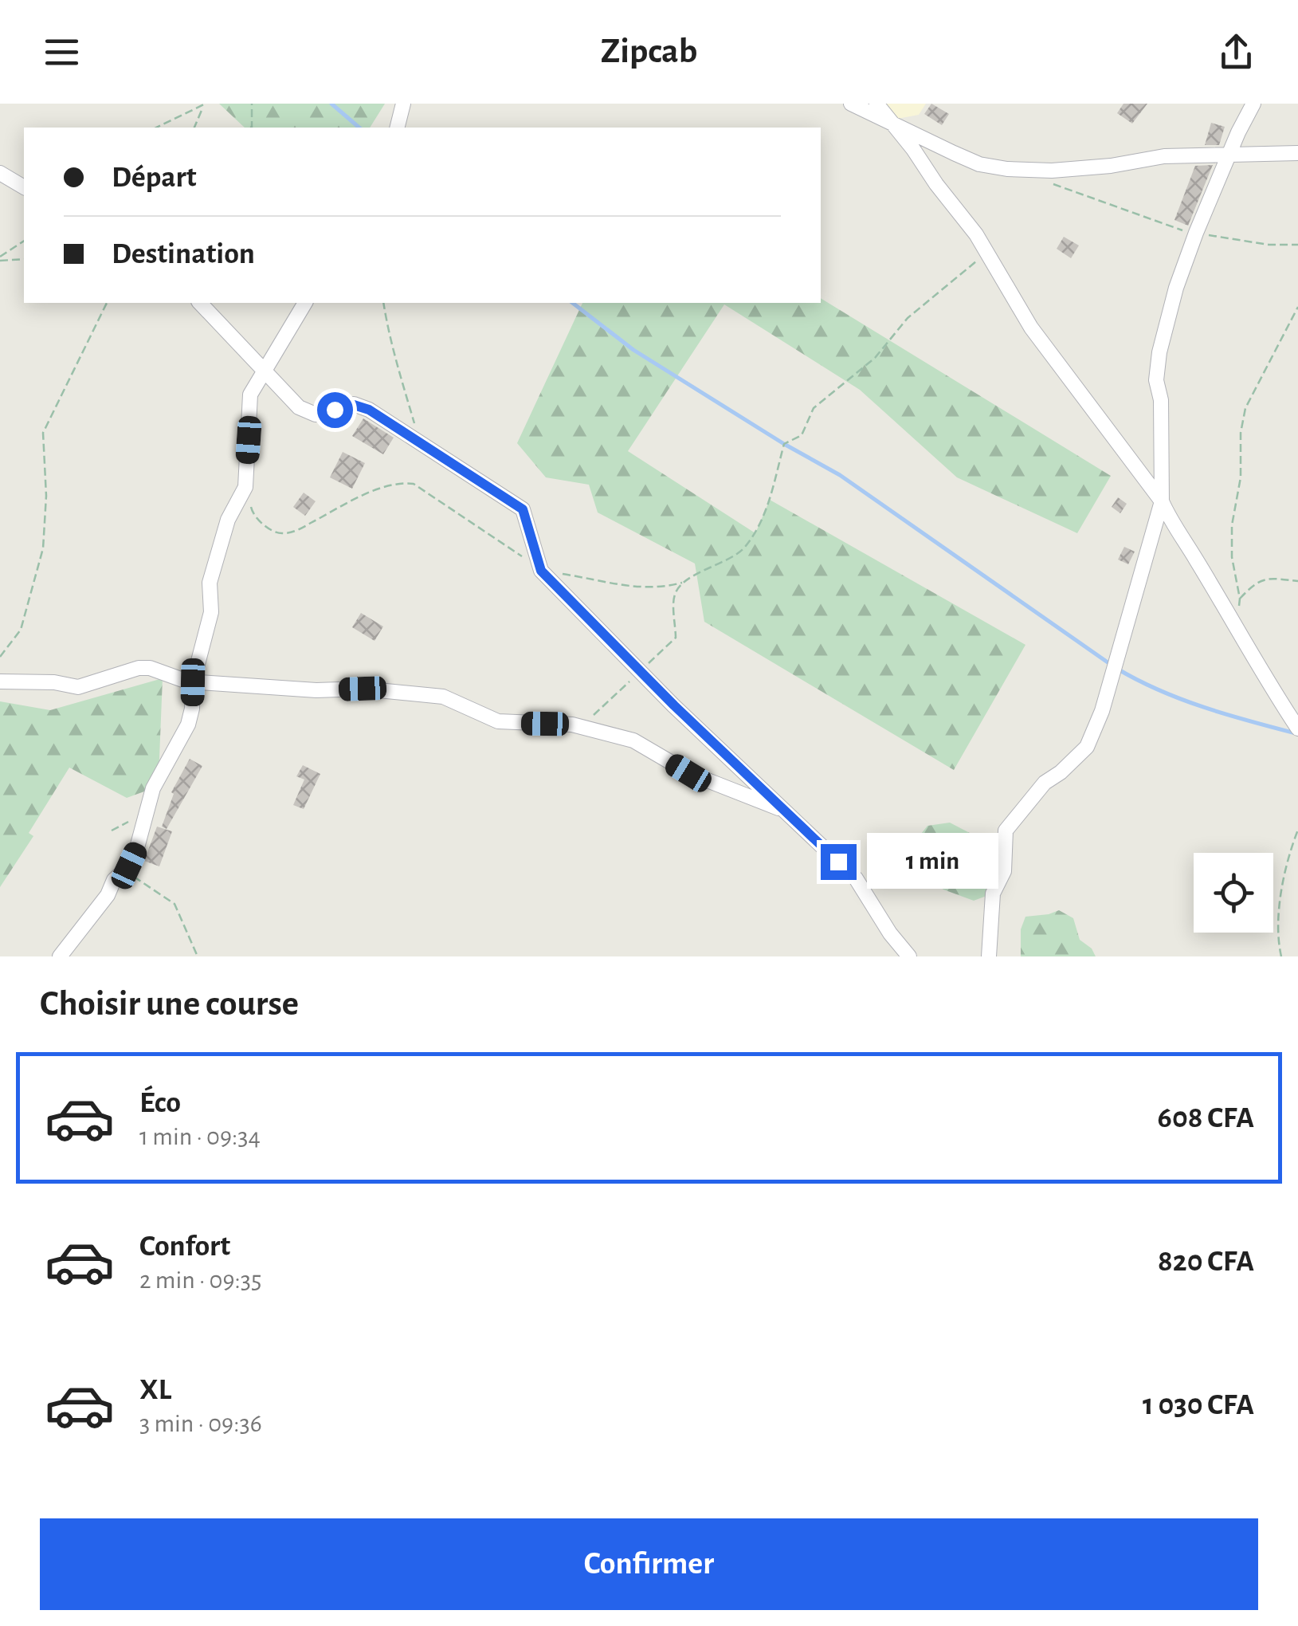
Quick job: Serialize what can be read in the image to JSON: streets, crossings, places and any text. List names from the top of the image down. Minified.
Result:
{"page":{"header":"Zipcab","banner":["Départ","Destination"],"bubble":"1 min","heading":"Choisir une course","list":[{"name":"Éco","note":"1 min · 09:34","value":"608 CFA"},{"name":"Confort","note":"2 min · 09:35","value":"820 CFA"},{"name":"XL","note":"3 min · 09:36","value":"1 030 CFA"}],"buttons":"Confirmer"}}
